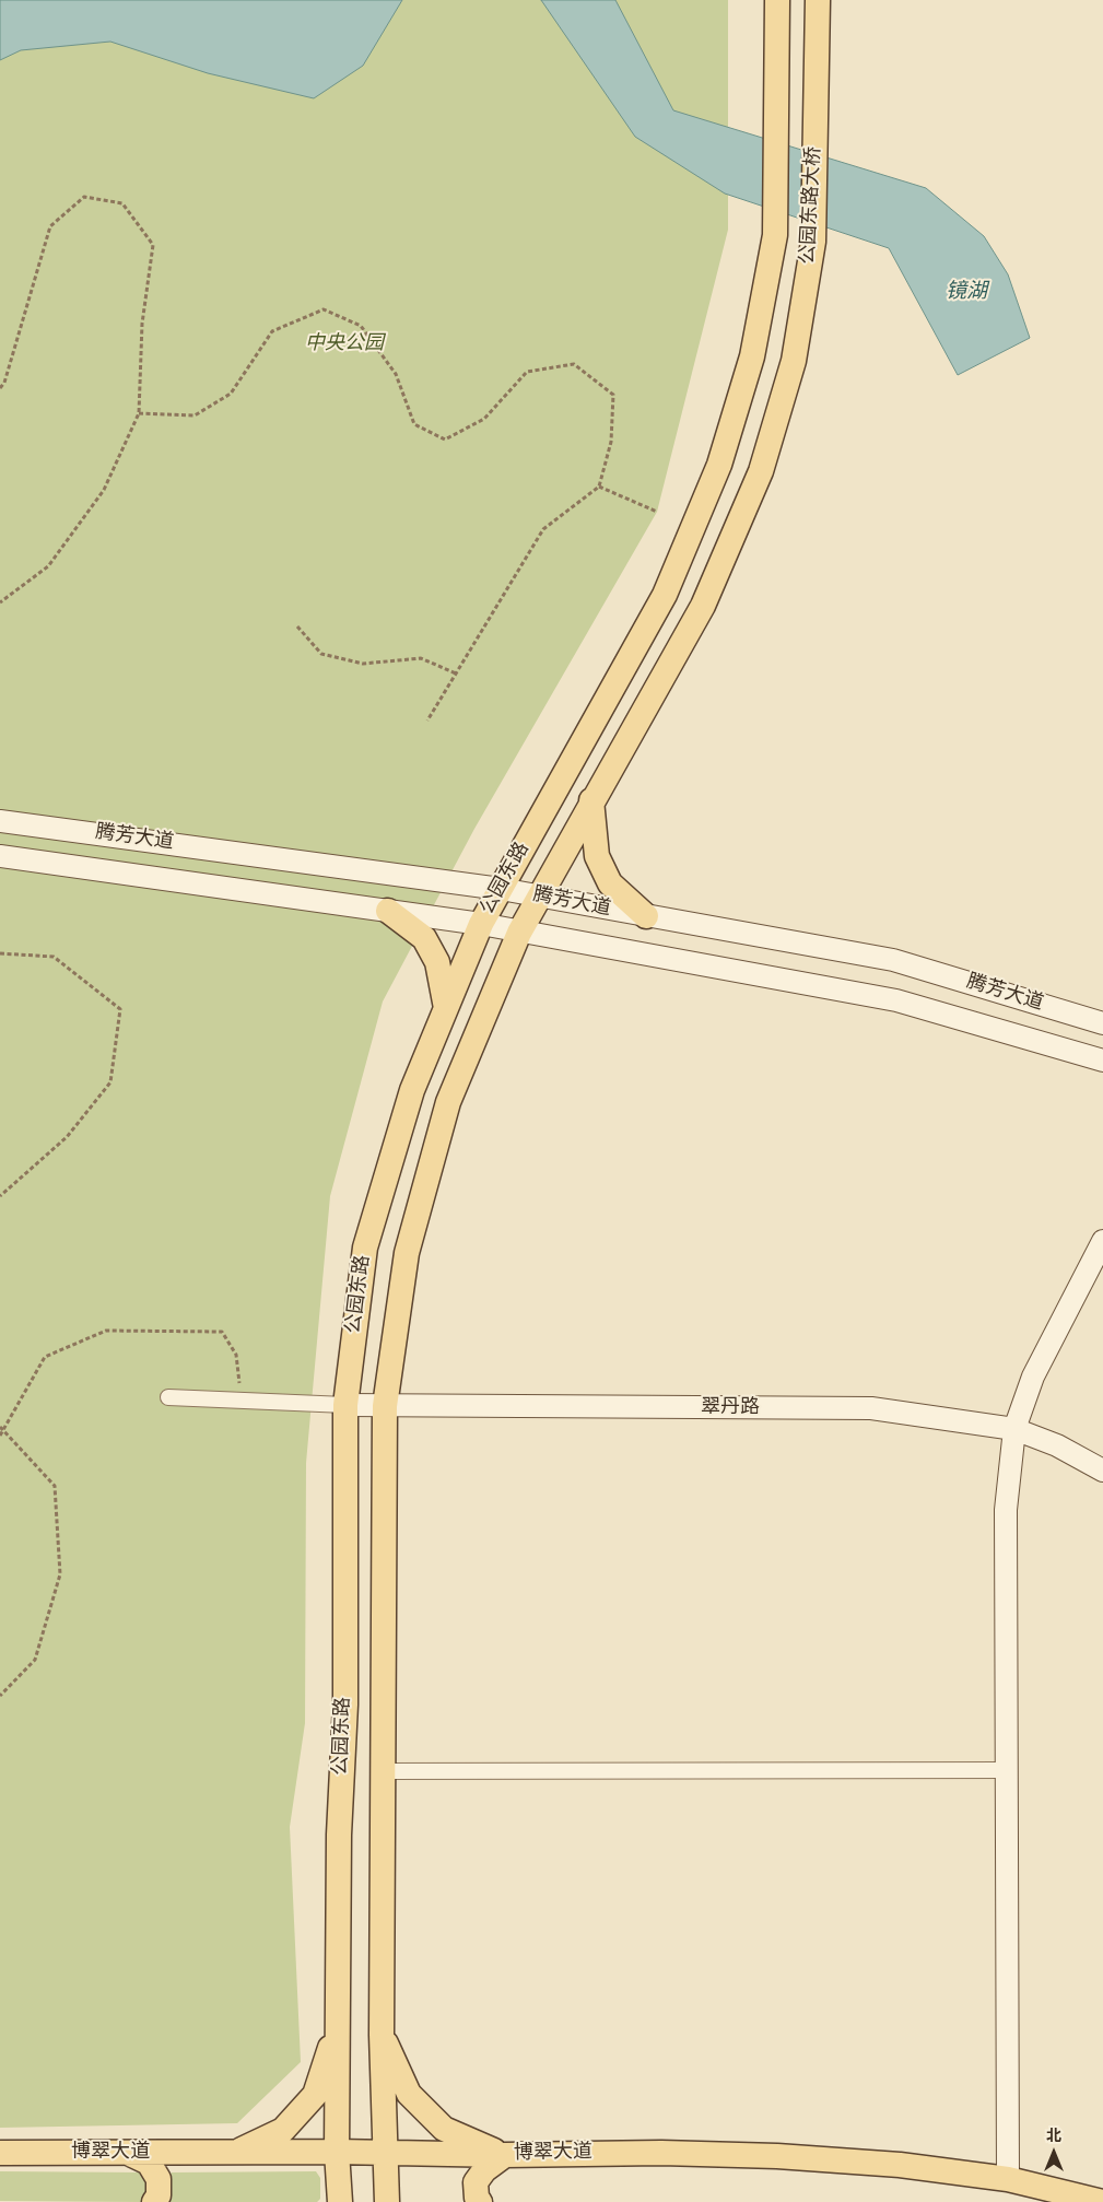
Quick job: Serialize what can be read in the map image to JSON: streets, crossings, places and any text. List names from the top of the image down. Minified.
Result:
{"streets":{"main road":["公园东路大桥","腾芳大道","公园东路","翠丹路","博翠大道"]},"crossings":[["公园东路大桥","公园东路"],["腾芳大道","公园东路"],["公园东路","翠丹路"],["公园东路","博翠大道"]],"water":["镜湖"],"parks":["中央公园"],"north":"top"}
